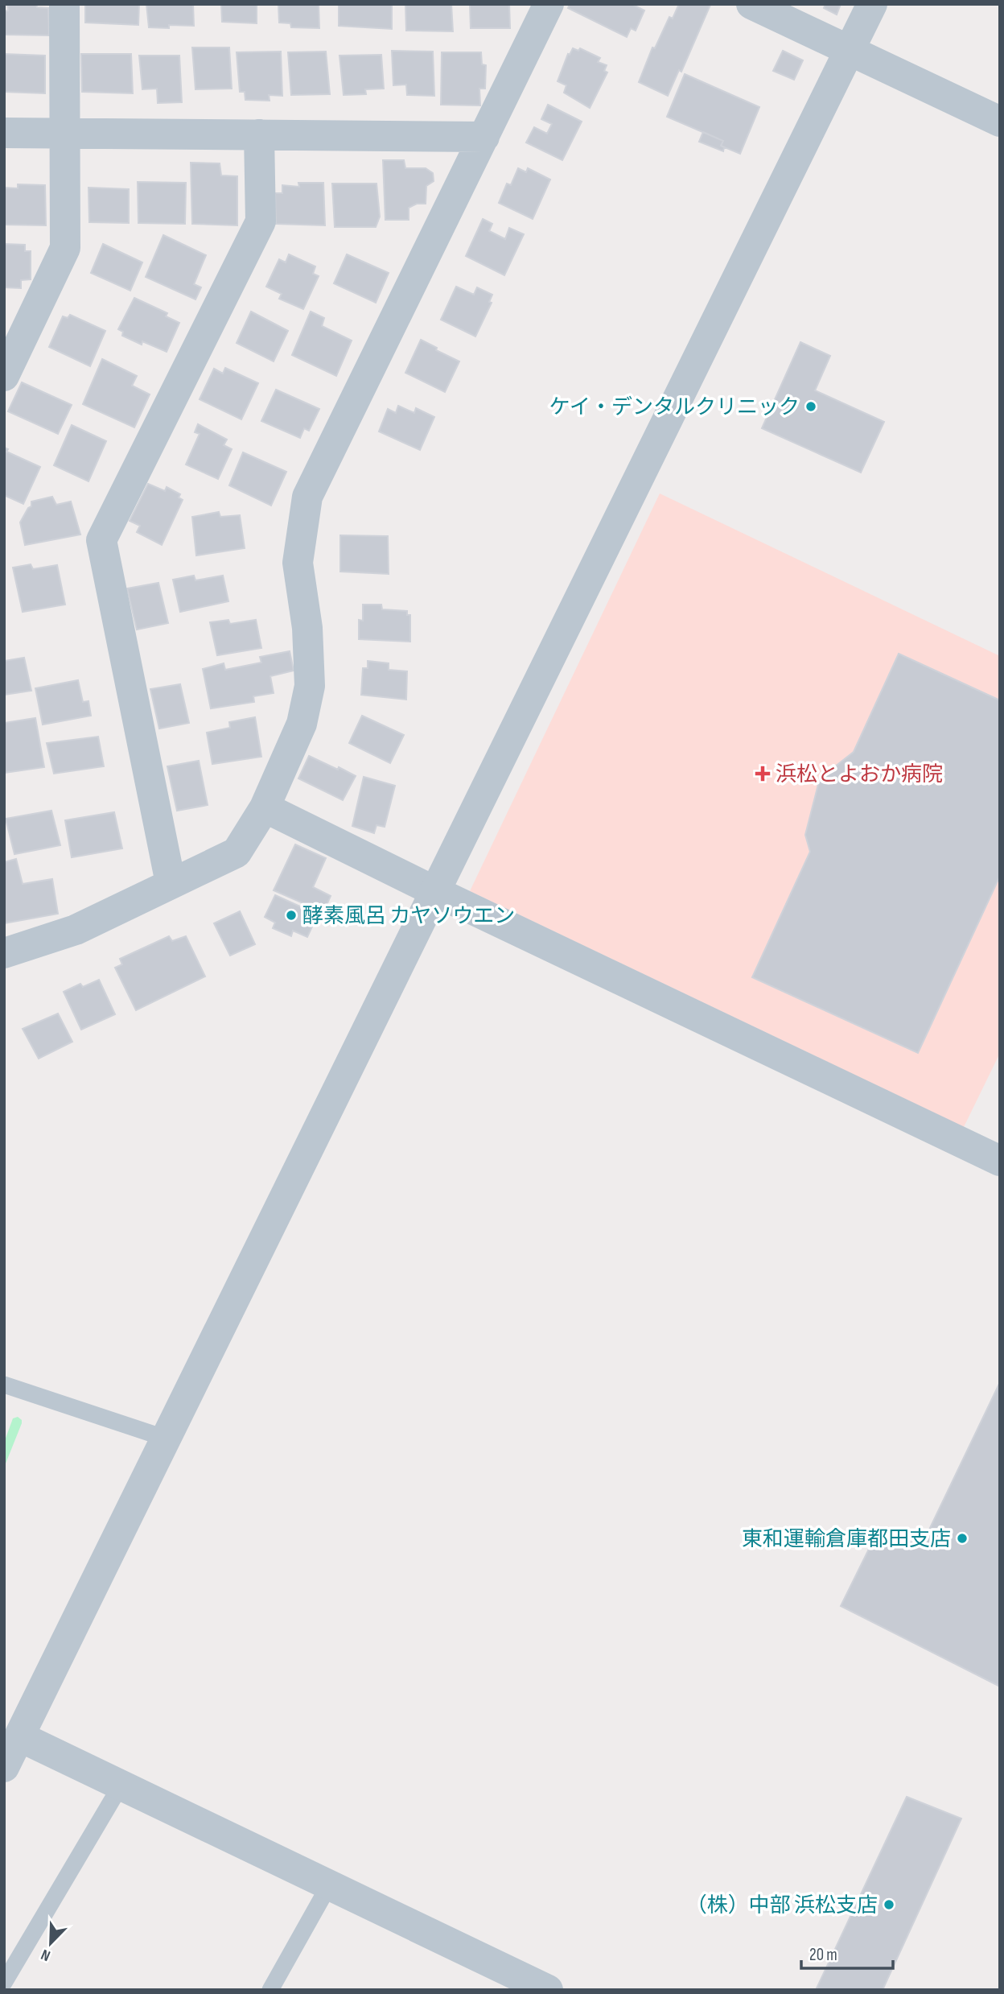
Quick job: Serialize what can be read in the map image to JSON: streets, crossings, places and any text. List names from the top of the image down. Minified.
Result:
{"places":{"other":["ケイ・デンタルクリニック","酵素風呂 カヤソウエン","東和運輸倉庫都田支店","（株）中部 浜松支店"],"health":["浜松とよおか病院"]},"scale_bar":"20 m","north":"bottom left"}
